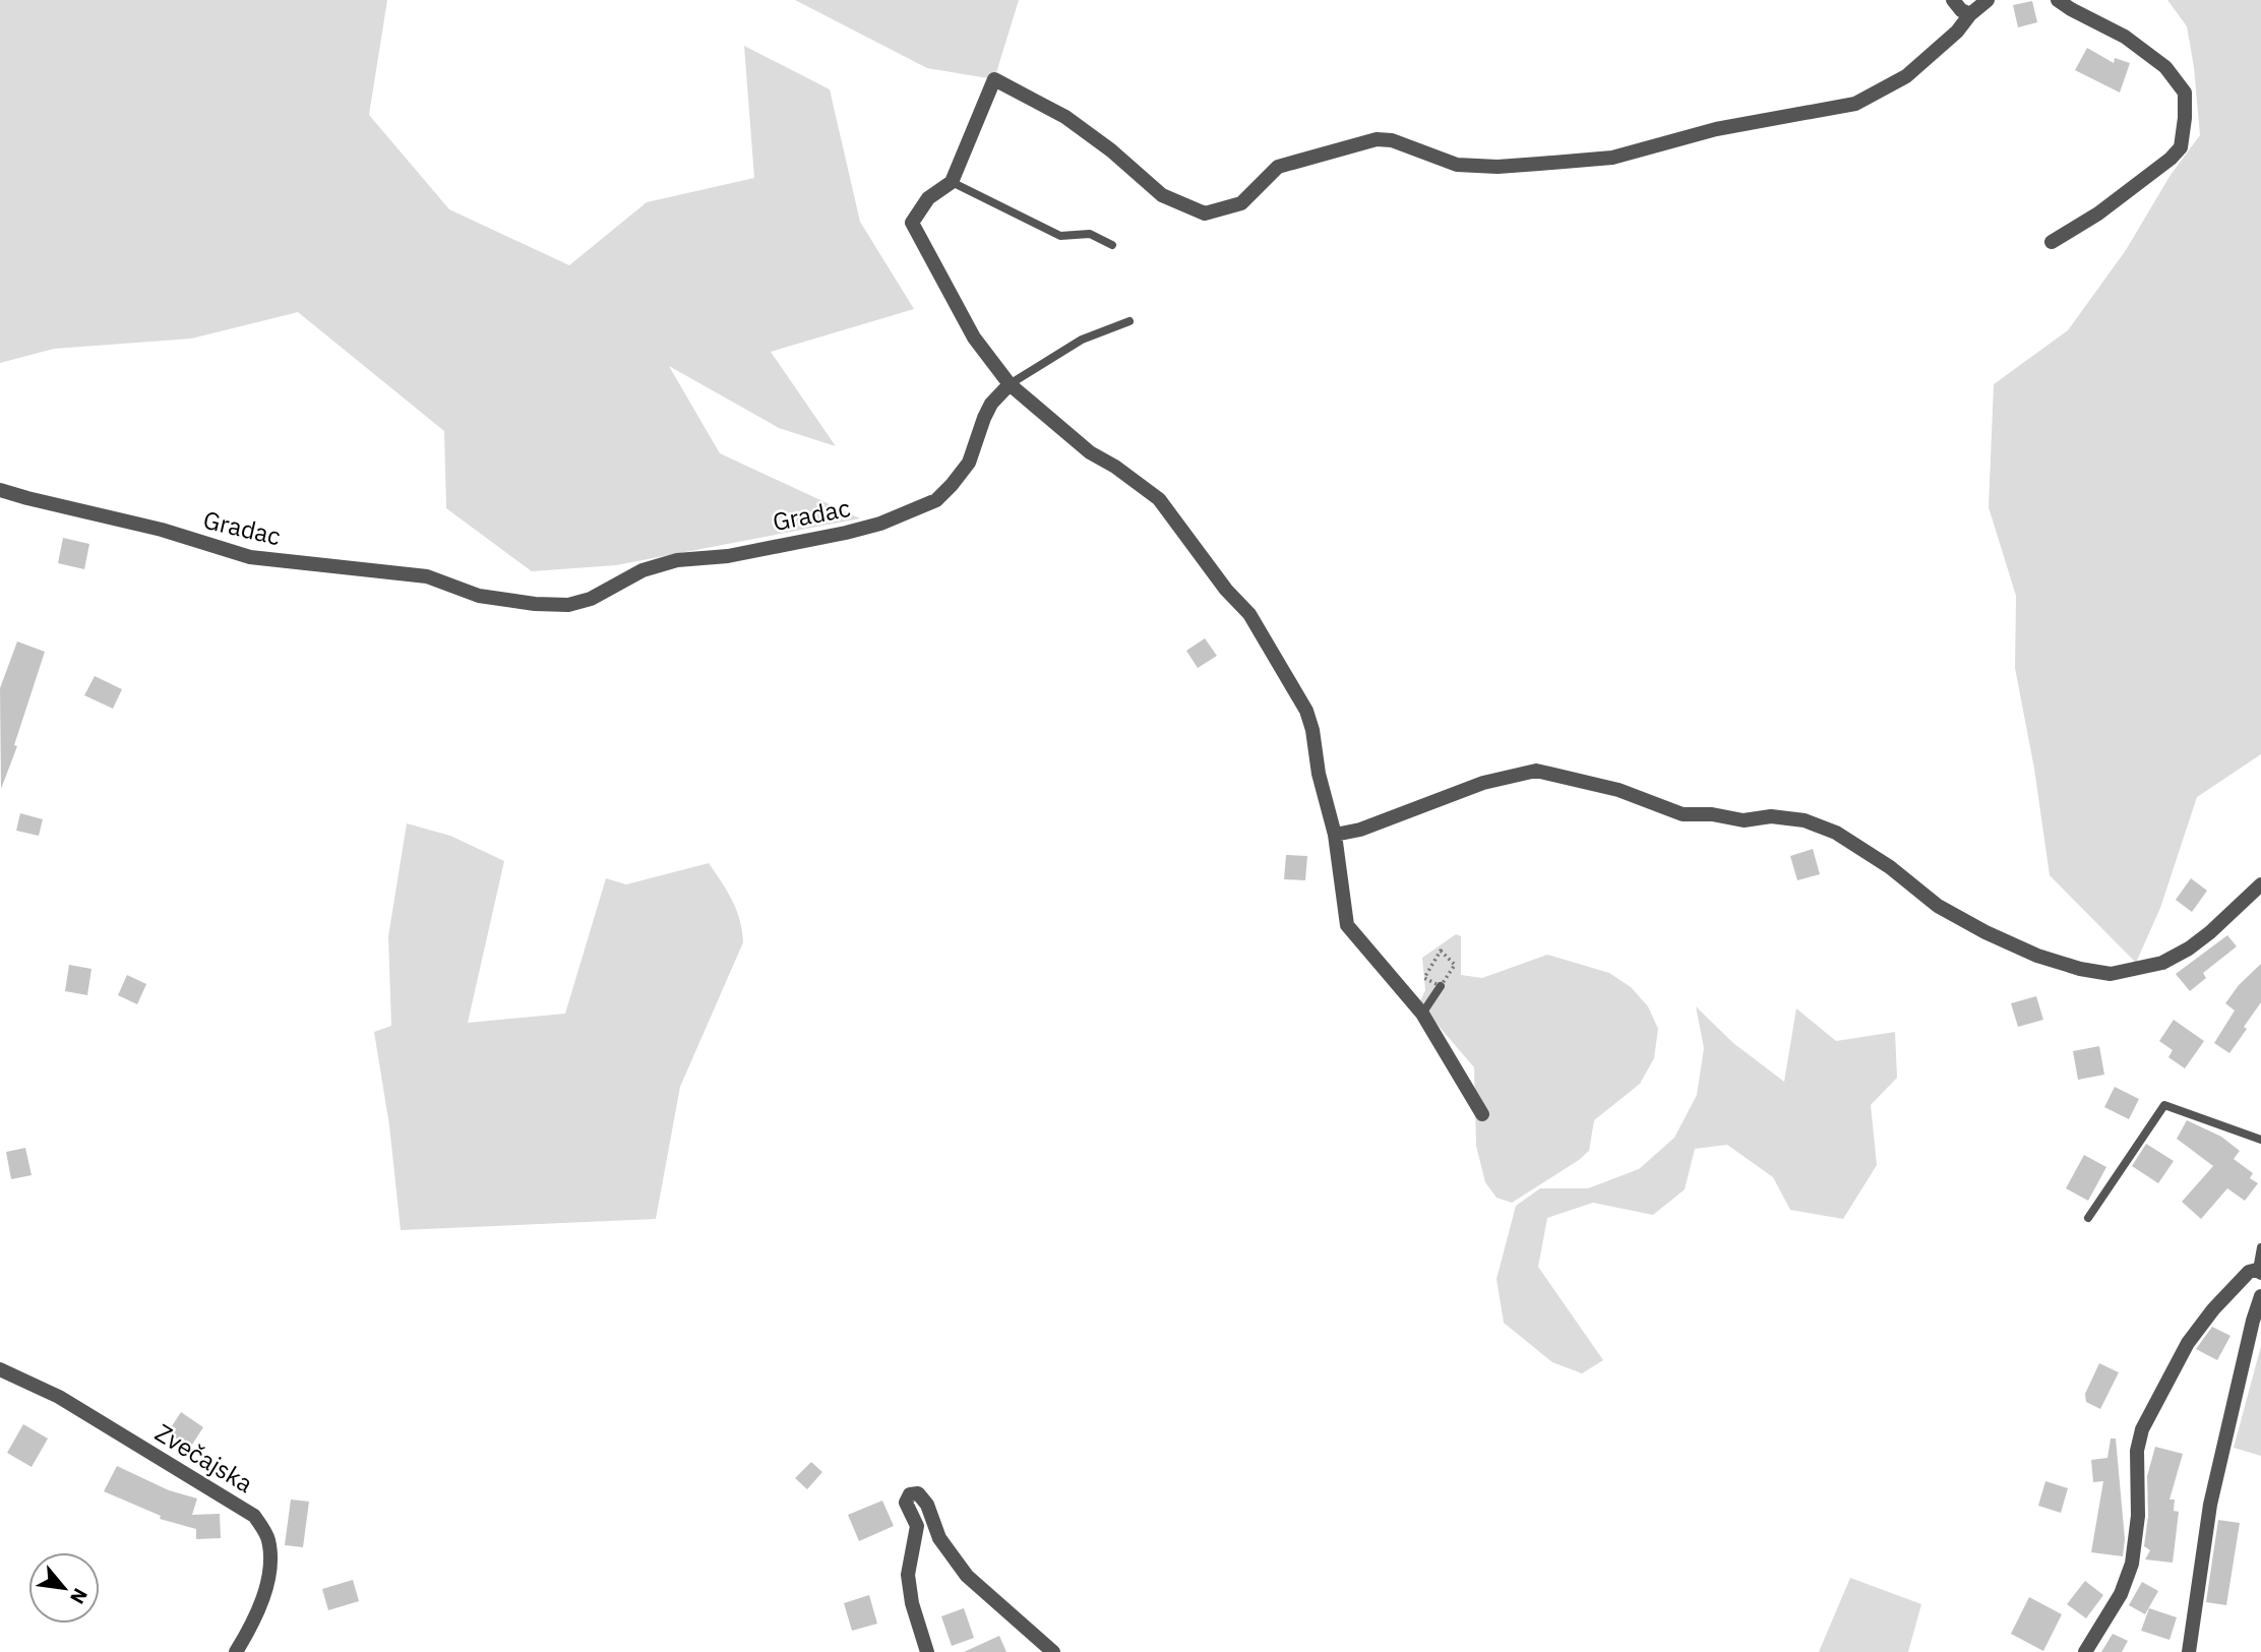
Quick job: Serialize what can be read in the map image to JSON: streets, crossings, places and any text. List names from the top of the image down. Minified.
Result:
{"streets":{"street":["Gradac","Zvečajska"]},"north":"bottom right"}
